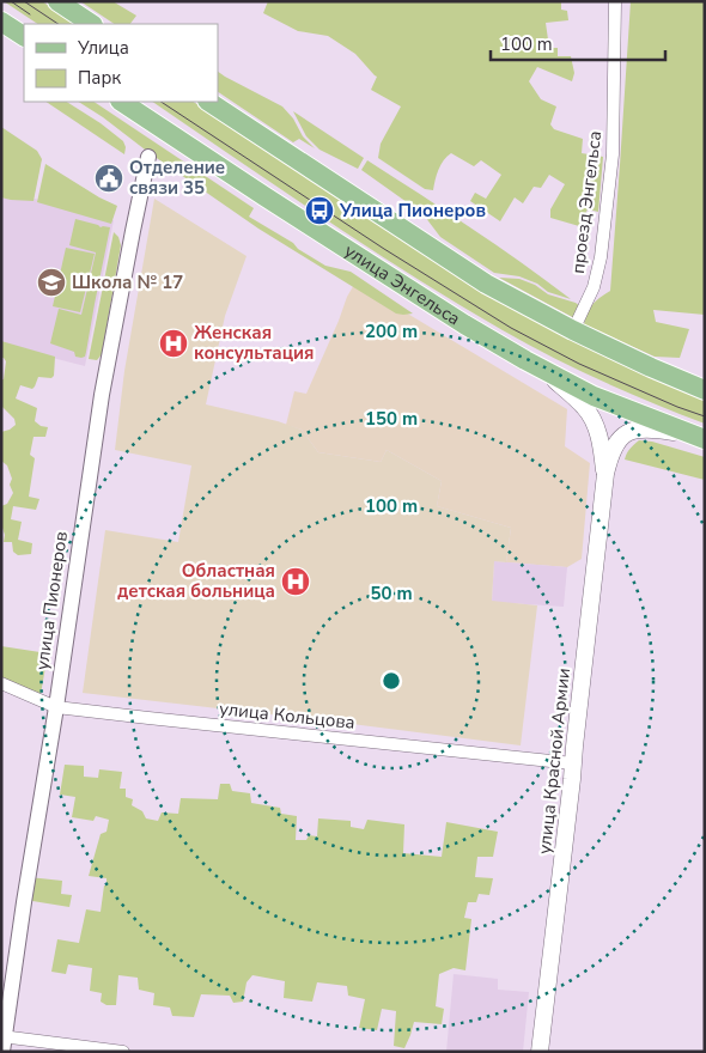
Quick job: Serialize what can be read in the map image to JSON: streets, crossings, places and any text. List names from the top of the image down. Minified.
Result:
{"streets":{"main road":["улица Энгельса","улица Красной Армии"],"street":["проезд Энгельса","улица Пионеров","улица Кольцова"]},"crossings":[["улица Пионеров","улица Кольцова"],["улица Кольцова","улица Красной Армии"]],"places":{"public building":["Отделение связи 35"],"bus stop":["Улица Пионеров"],"school or university":["Школа № 17"],"hospital":["Женская консультация","Областная детская больница"]},"legend":["Улица","Парк"],"scale_bar":"100 m","rings":["200 m","150 m","100 m","50 m"]}
